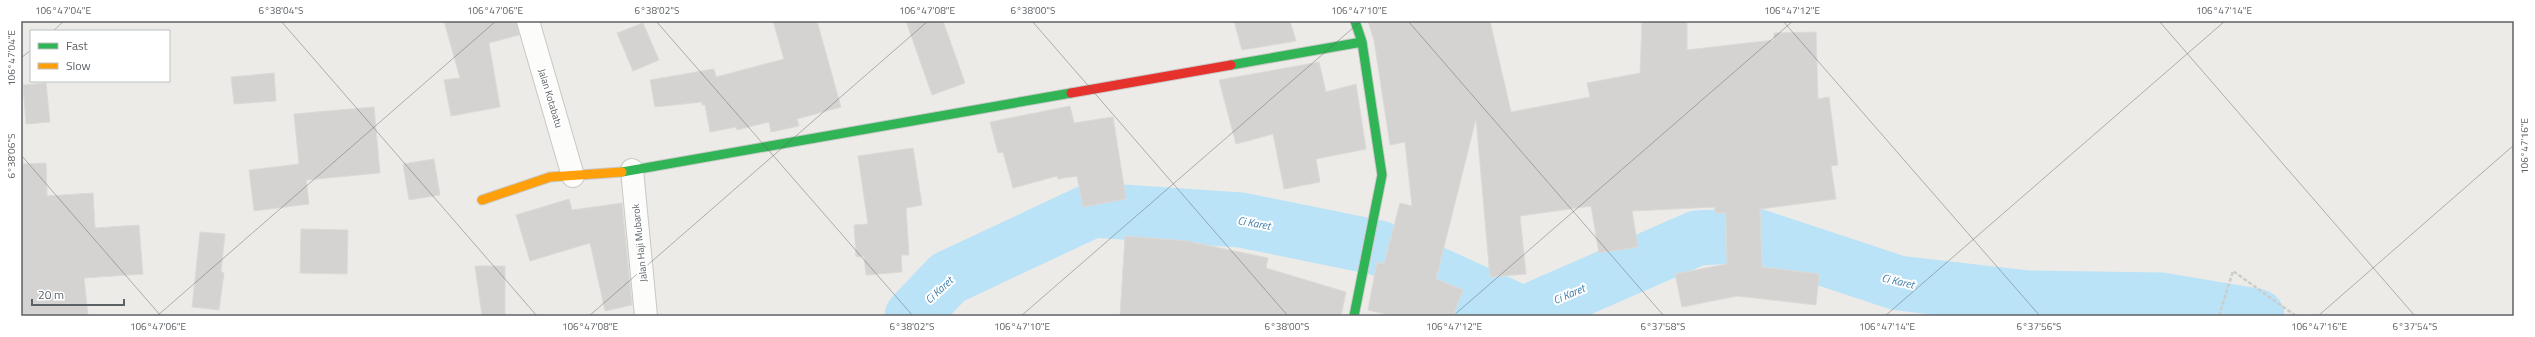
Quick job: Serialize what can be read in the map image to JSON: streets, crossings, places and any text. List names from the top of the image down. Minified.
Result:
{"streets":{"street":["Jalan Kotabatu","Jalan Haji Mubarok"]},"water":["Ci Karet"],"legend":["Fast","Slow"],"scale_bar":"20 m","coordinates":["106°47'04\"E","6°38'04\"S","106°47'06\"E","6°38'02\"S","106°47'08\"E","6°38'00\"S","106°47'10\"E","106°47'12\"E","106°47'14\"E","106°47'16\"E","6°38'06\"S","6°37'58\"S","6°37'56\"S","6°37'54\"S"]}
